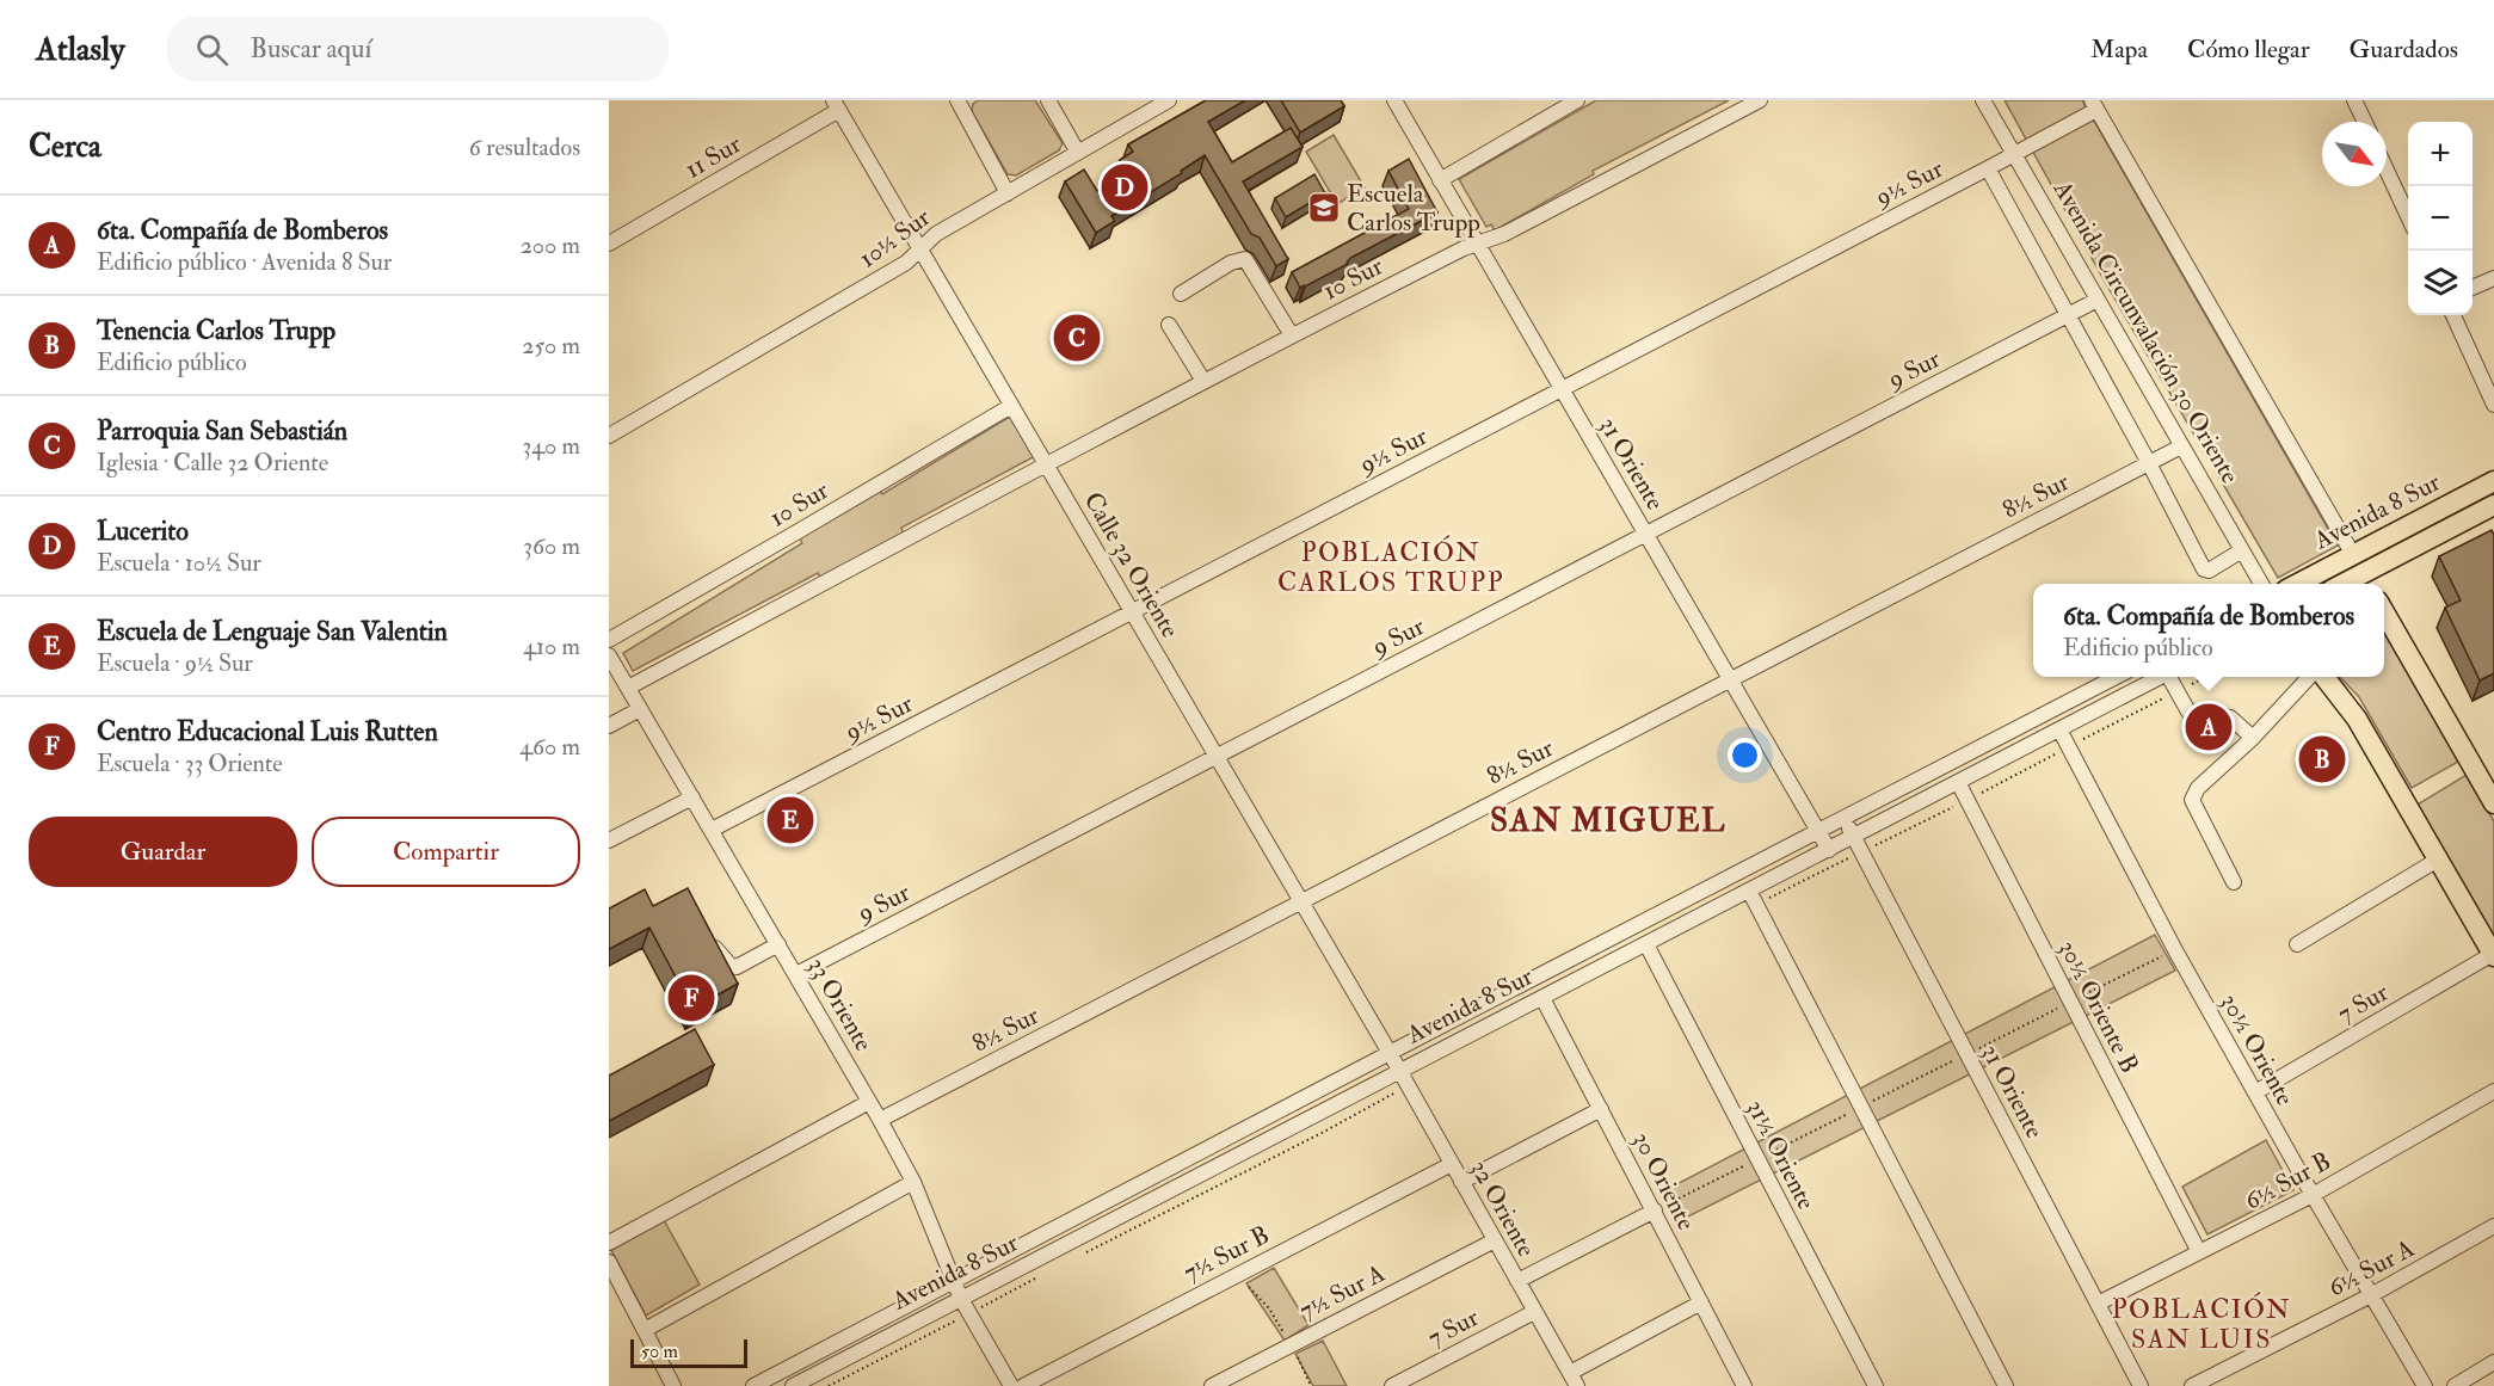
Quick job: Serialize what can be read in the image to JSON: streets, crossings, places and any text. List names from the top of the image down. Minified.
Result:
{"streets":{"main road":["Avenida 8 Sur"],"street":["11 Sur","9½ Sur","10½ Sur","10 Sur","Avenida Circunvalación 30 Oriente","9 Sur","31 Oriente","8½ Sur","Calle 32 Oriente","7 Sur","33 Oriente","30½ Oriente B","30½ Oriente","31½ Oriente","30 Oriente","6½ Sur B","32 Oriente","7½ Sur B","6½ Sur A","7½ Sur A"]},"crossings":[["11 Sur","Calle 32 Oriente"],["9½ Sur","Avenida Circunvalación 30 Oriente"],["9½ Sur","31 Oriente"],["9½ Sur","Calle 32 Oriente"],["9½ Sur","33 Oriente"],["10½ Sur","Calle 32 Oriente"],["10 Sur","31 Oriente"],["10 Sur","Calle 32 Oriente"],["10 Sur","33 Oriente"],["Avenida Circunvalación 30 Oriente","9 Sur"],["Avenida Circunvalación 30 Oriente","8½ Sur"],["9 Sur","31 Oriente"],["9 Sur","Calle 32 Oriente"],["9 Sur","33 Oriente"],["31 Oriente","8½ Sur"],["31 Oriente","Avenida 8 Sur"],["31 Oriente","6½ Sur B"],["8½ Sur","Calle 32 Oriente"],["8½ Sur","33 Oriente"],["Avenida 8 Sur","Calle 32 Oriente"],["Avenida 8 Sur","33 Oriente"],["Avenida 8 Sur","30½ Oriente B"],["Avenida 8 Sur","30½ Oriente"],["Avenida 8 Sur","31½ Oriente"],["Avenida 8 Sur","30 Oriente"],["Avenida 8 Sur","32 Oriente"],["Calle 32 Oriente","32 Oriente"],["7 Sur","30½ Oriente"],["7 Sur","32 Oriente"],["30½ Oriente B","6½ Sur B"],["30½ Oriente","6½ Sur B"],["30½ Oriente","6½ Sur A"],["32 Oriente","7½ Sur B"],["32 Oriente","7½ Sur A"]],"districts":["POBLACIÓN CARLOS TRUPP","SAN MIGUEL","POBLACIÓN SAN LUIS"],"places":{"school or university":["Escuela Carlos Trupp"]},"scale_bar":"50 m","north":"bottom right","page":{"header":"Atlasly","search":"Buscar aquí","nav":["Mapa","Cómo llegar","Guardados"],"heading":["Cerca","6 resultados"],"map_buttons":["+","−"],"pins":["D","C","A","B","E","F"],"list":[{"mark":"A","name":"6ta. Compañía de Bomberos","note":"Edificio público · Avenida 8 Sur","value":"200 m"},{"mark":"B","name":"Tenencia Carlos Trupp","note":"Edificio público","value":"250 m"},{"mark":"C","name":"Parroquia San Sebastián","note":"Iglesia · Calle 32 Oriente","value":"340 m"},{"mark":"D","name":"Lucerito","note":"Escuela · 10½ Sur","value":"360 m"},{"mark":"E","name":"Escuela de Lenguaje San Valentin","note":"Escuela · 9½ Sur","value":"410 m"},{"mark":"F","name":"Centro Educacional Luis Rutten","note":"Escuela · 33 Oriente","value":"460 m"}],"popup":["6ta. Compañía de Bomberos","Edificio público"],"buttons":["Guardar","Compartir"],"scale":"50 m"}}
